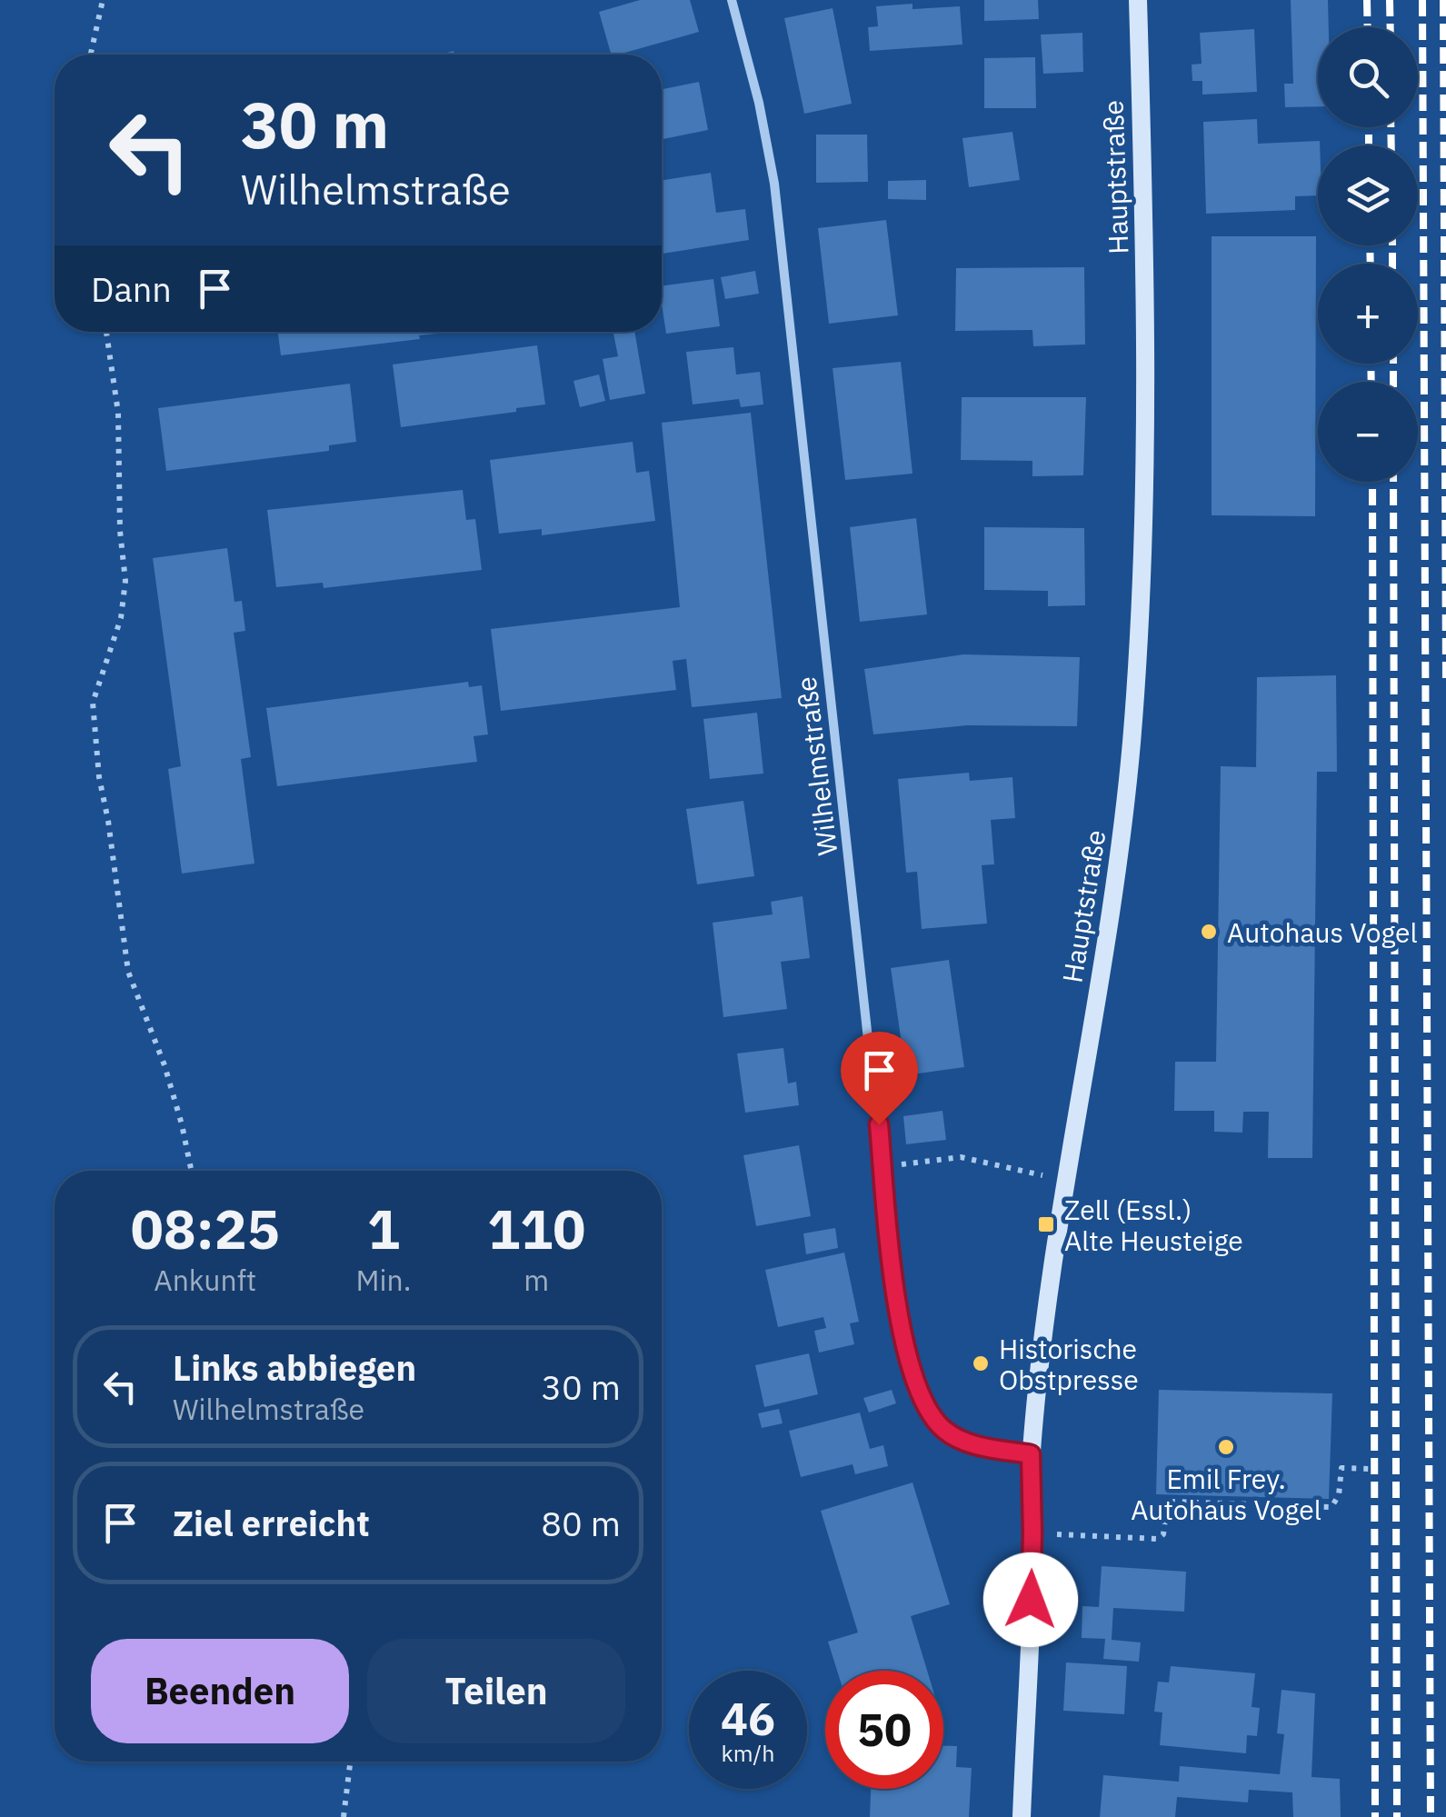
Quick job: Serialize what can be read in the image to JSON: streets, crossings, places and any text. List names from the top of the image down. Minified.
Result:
{"streets":{"main road":["Hauptstraße"],"street":["Wilhelmstraße"]},"crossings":[["Hauptstraße","Wilhelmstraße"]],"places":{"other":["Autohaus Vogel","Historische Obstpresse","Emil Frey. Autohaus Vogel"],"transit":["Zell (Essl.) Alte Heusteige"]},"page":{"map_buttons":["+","−"],"turn":["30 m","Wilhelmstraße"],"then":"Dann","eta":["08:25","Ankunft","1","Min.","110","m"],"list":[{"name":"Links abbiegen","note":"Wilhelmstraße","value":"30 m"},{"name":"Ziel erreicht","value":"80 m"}],"buttons":["Beenden","Teilen"],"speed":"46 km/h","limit":"50"}}
